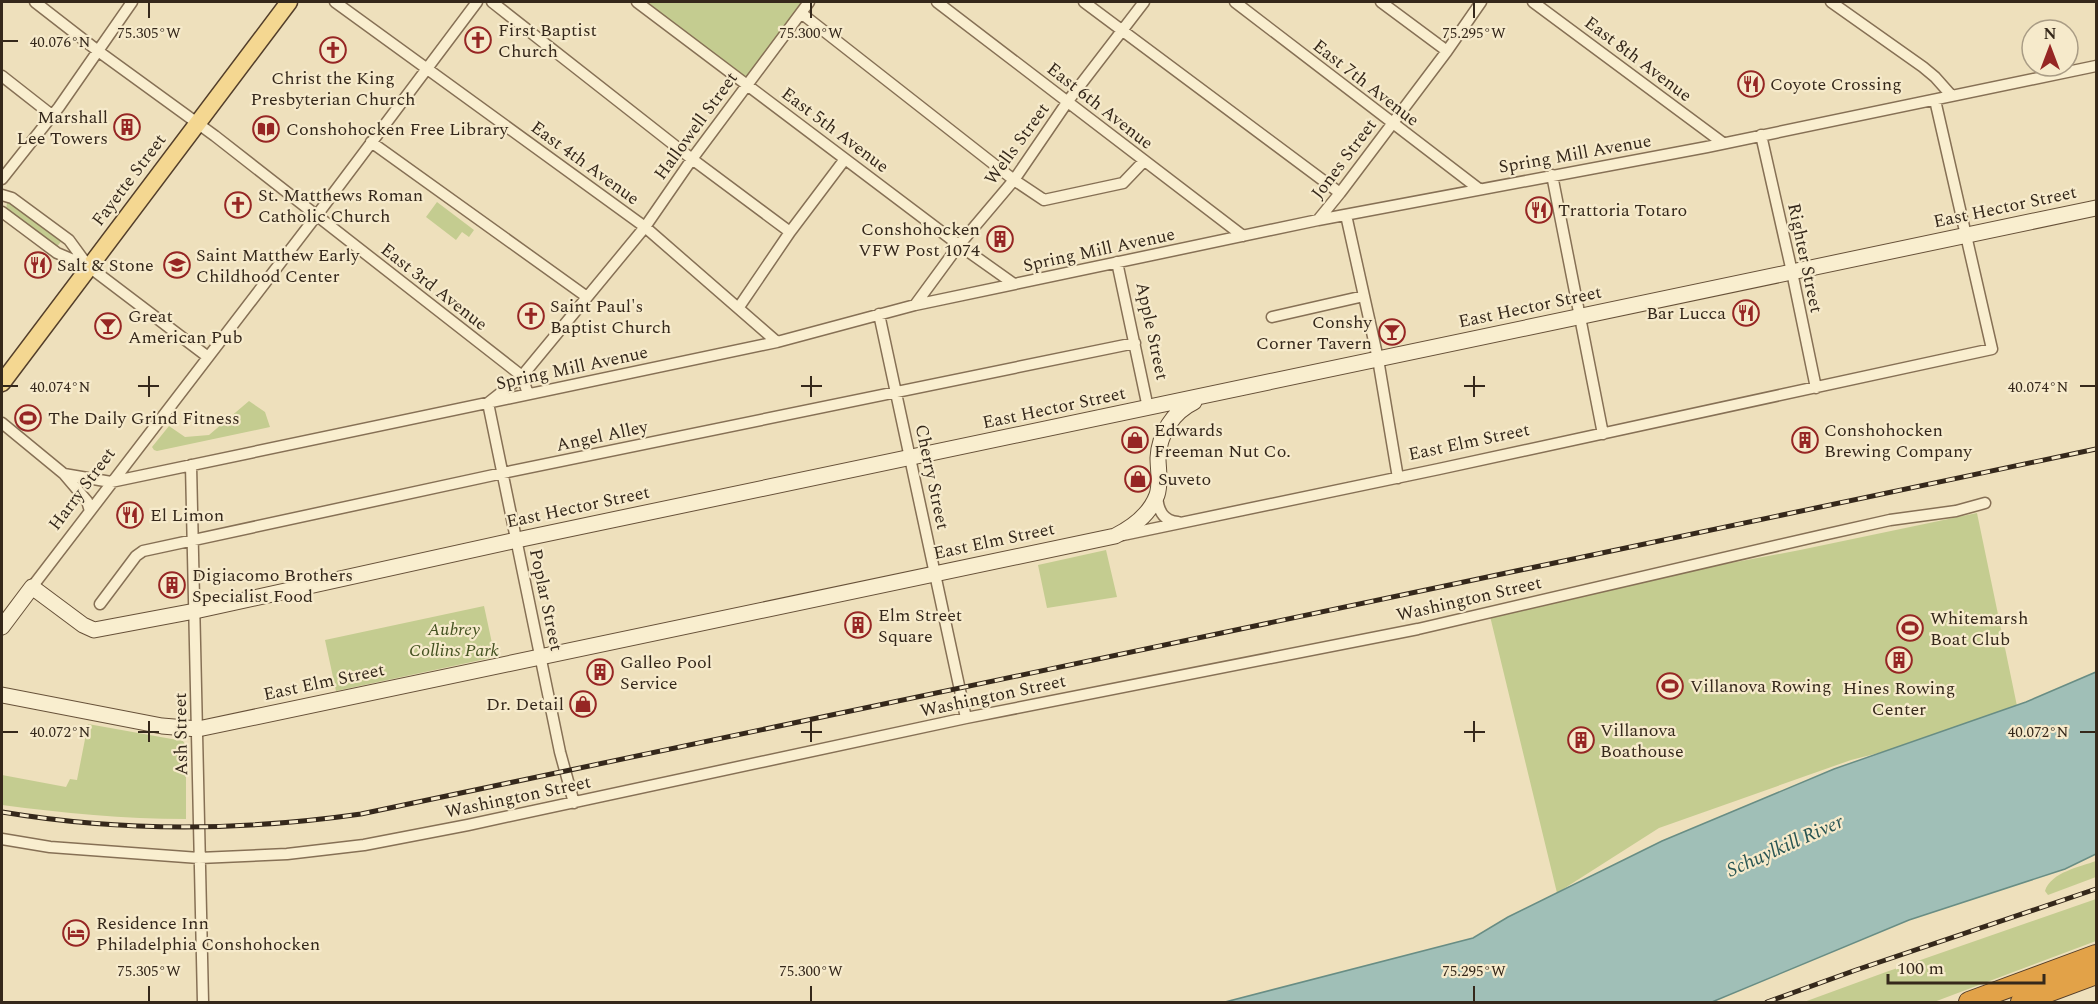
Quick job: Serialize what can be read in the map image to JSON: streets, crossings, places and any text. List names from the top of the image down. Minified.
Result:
{"streets":{"main road":["Fayette Street","East Hector Street","East Elm Street","Harry Street"],"street":["East 8th Avenue","East 7th Avenue","East 6th Avenue","Hallowell Street","East 5th Avenue","Wells Street","Spring Mill Avenue","Jones Street","East 4th Avenue","Righter Street","East 3rd Avenue","Apple Street","Angel Alley","Cherry Street","Washington Street","Poplar Street","Ash Street"]},"crossings":[["East 8th Avenue","Spring Mill Avenue"],["East 7th Avenue","Spring Mill Avenue"],["East 7th Avenue","Jones Street"],["East 6th Avenue","Wells Street"],["East 6th Avenue","Spring Mill Avenue"],["Hallowell Street","East 5th Avenue"],["Hallowell Street","Spring Mill Avenue"],["Hallowell Street","East 4th Avenue"],["Hallowell Street","East 3rd Avenue"],["Hallowell Street","Poplar Street"],["East 5th Avenue","Wells Street"],["East 5th Avenue","Spring Mill Avenue"],["Wells Street","Spring Mill Avenue"],["Spring Mill Avenue","Jones Street"],["Spring Mill Avenue","East 4th Avenue"],["Spring Mill Avenue","Righter Street"],["Spring Mill Avenue","Apple Street"],["Spring Mill Avenue","Cherry Street"],["Spring Mill Avenue","Harry Street"],["Spring Mill Avenue","Poplar Street"],["Spring Mill Avenue","Ash Street"],["Jones Street","East Hector Street"],["Jones Street","East Elm Street"],["East 4th Avenue","Harry Street"],["Fayette Street","East 3rd Avenue"],["East Hector Street","Righter Street"],["East Hector Street","Apple Street"],["East Hector Street","East Elm Street"],["East Hector Street","Cherry Street"],["East Hector Street","Harry Street"],["East Hector Street","Poplar Street"],["East Hector Street","Ash Street"],["Righter Street","East Elm Street"],["East 3rd Avenue","Harry Street"],["Apple Street","Angel Alley"],["Angel Alley","Cherry Street"],["Angel Alley","Poplar Street"],["Angel Alley","Ash Street"],["East Elm Street","Cherry Street"],["East Elm Street","Poplar Street"],["East Elm Street","Ash Street"],["Cherry Street","Washington Street"],["Washington Street","Poplar Street"],["Washington Street","Ash Street"]],"water":["Schuylkill River"],"parks":["Aubrey Collins Park"],"places":{"church":["First Baptist Church","Christ the King Presbyterian Church","St. Matthews Roman Catholic Church","Saint Paul's Baptist Church"],"restaurant":["Coyote Crossing","Trattoria Totaro","Salt & Stone","Bar Lucca","El Limon"],"building":["Marshall Lee Towers","Conshohocken VFW Post 1074","Conshohocken Brewing Company","Digiacomo Brothers Specialist Food","Elm Street Square","Hines Rowing Center","Galleo Pool Service","Villanova Boathouse"],"library":["Conshohocken Free Library"],"school or university":["Saint Matthew Early Childhood Center"],"bar":["Great American Pub","Conshy Corner Tavern"],"sports":["The Daily Grind Fitness","Whitemarsh Boat Club","Villanova Rowing"],"shop":["Edwards Freeman Nut Co.","Suveto","Dr. Detail"],"hotel":["Residence Inn Philadelphia Conshohocken"]},"scale_bar":"100 m","north":"top","coordinates":["75.305°W","75.300°W","75.295°W","40.076°N","40.074°N","40.072°N"]}
